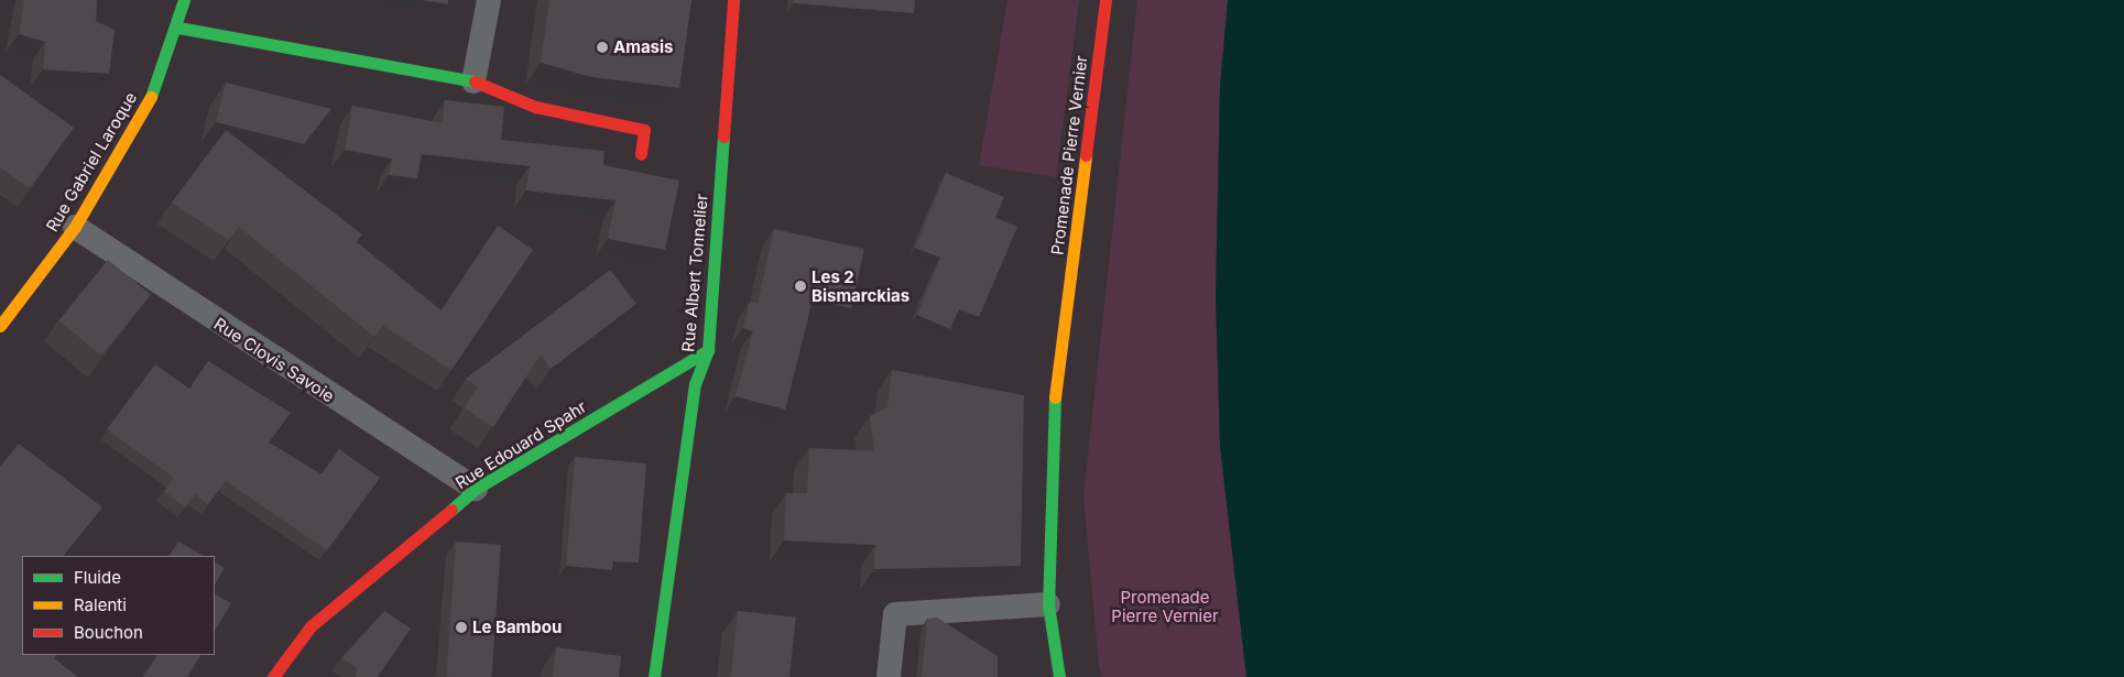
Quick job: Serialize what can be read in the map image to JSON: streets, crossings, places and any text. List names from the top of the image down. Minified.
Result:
{"streets":{"street":["Promenade Pierre Vernier","Rue Gabriel Laroque","Rue Albert Tonnelier","Rue Clovis Savoie","Rue Edouard Spahr"]},"crossings":[["Rue Gabriel Laroque","Rue Clovis Savoie"],["Rue Albert Tonnelier","Rue Edouard Spahr"],["Rue Clovis Savoie","Rue Edouard Spahr"]],"parks":["Promenade Pierre Vernier"],"places":["Amasis","Les 2 Bismarckias","Le Bambou"],"legend":["Fluide","Ralenti","Bouchon"]}
